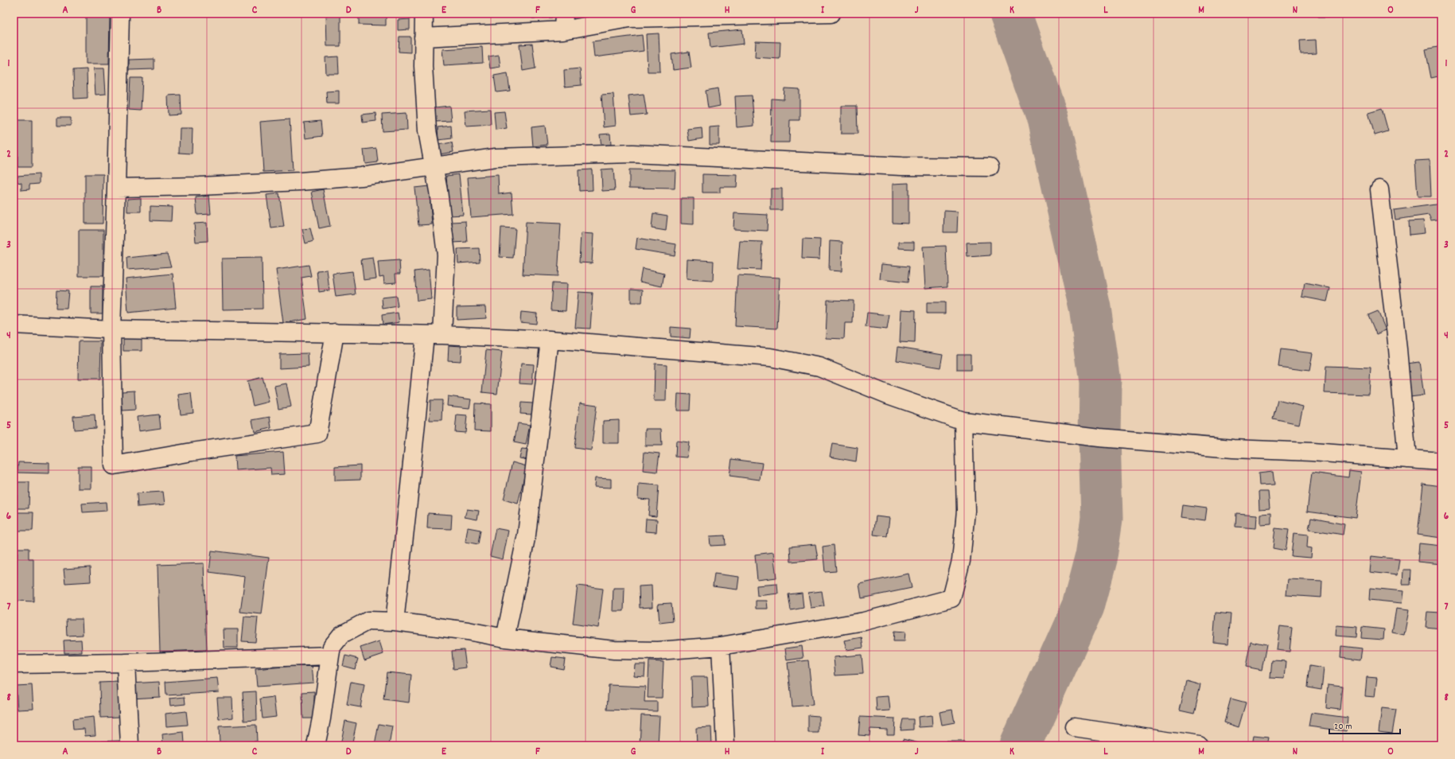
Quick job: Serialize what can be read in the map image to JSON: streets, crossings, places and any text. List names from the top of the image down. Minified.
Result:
{"scale_bar":"20 m","grid":{"columns":["A","B","C","D","E","F","G","H","I","J","K","L","M","N","O"],"rows":["1","2","3","4","5","6","7","8"]}}
